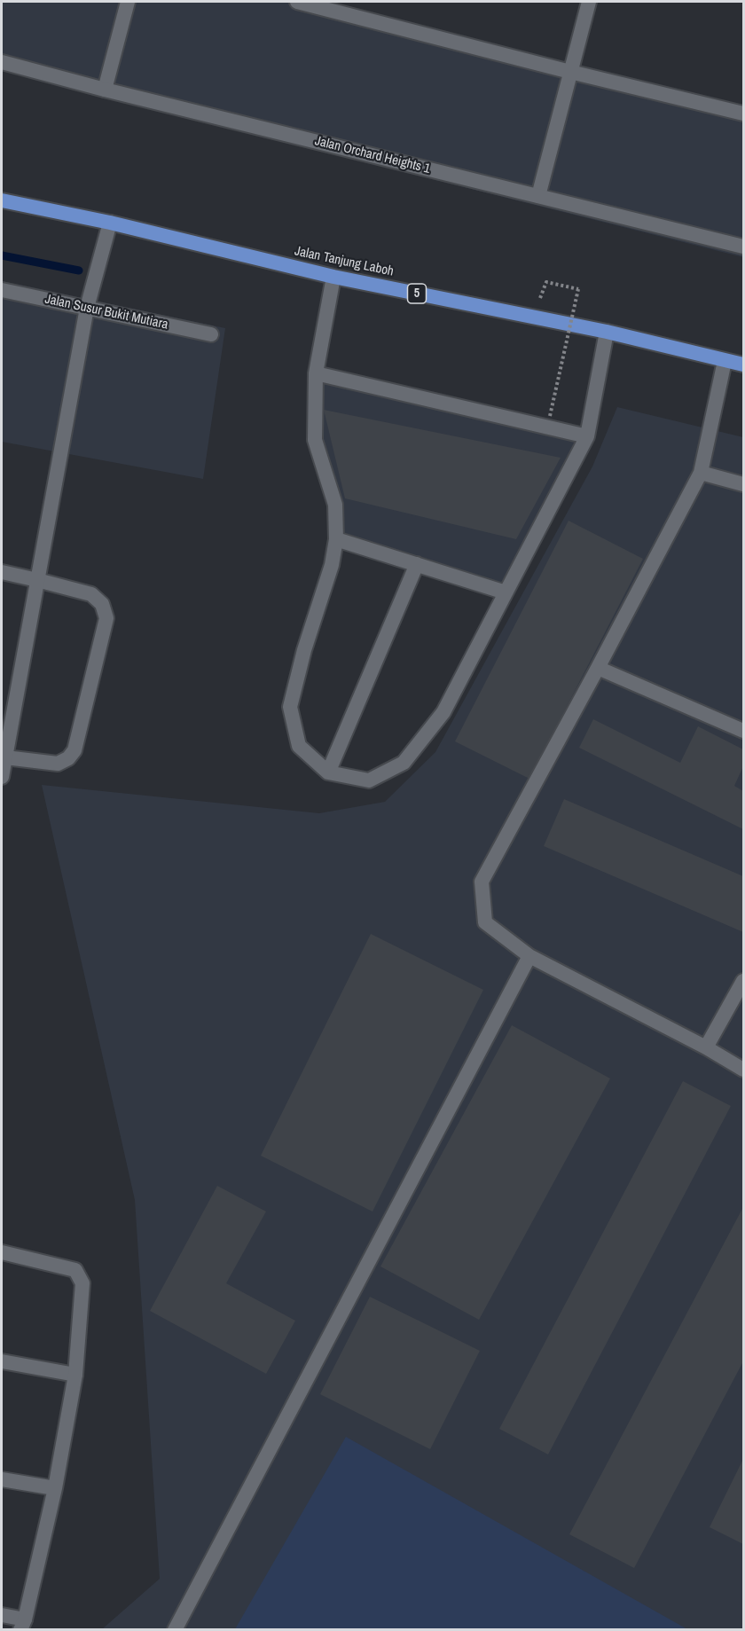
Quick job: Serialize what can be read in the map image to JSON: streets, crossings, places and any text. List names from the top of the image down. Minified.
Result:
{"streets":{"highway":["Jalan Tanjung Laboh","5"],"street":["Jalan Orchard Heights 1","Jalan Susur Bukit Mutiara"]}}
